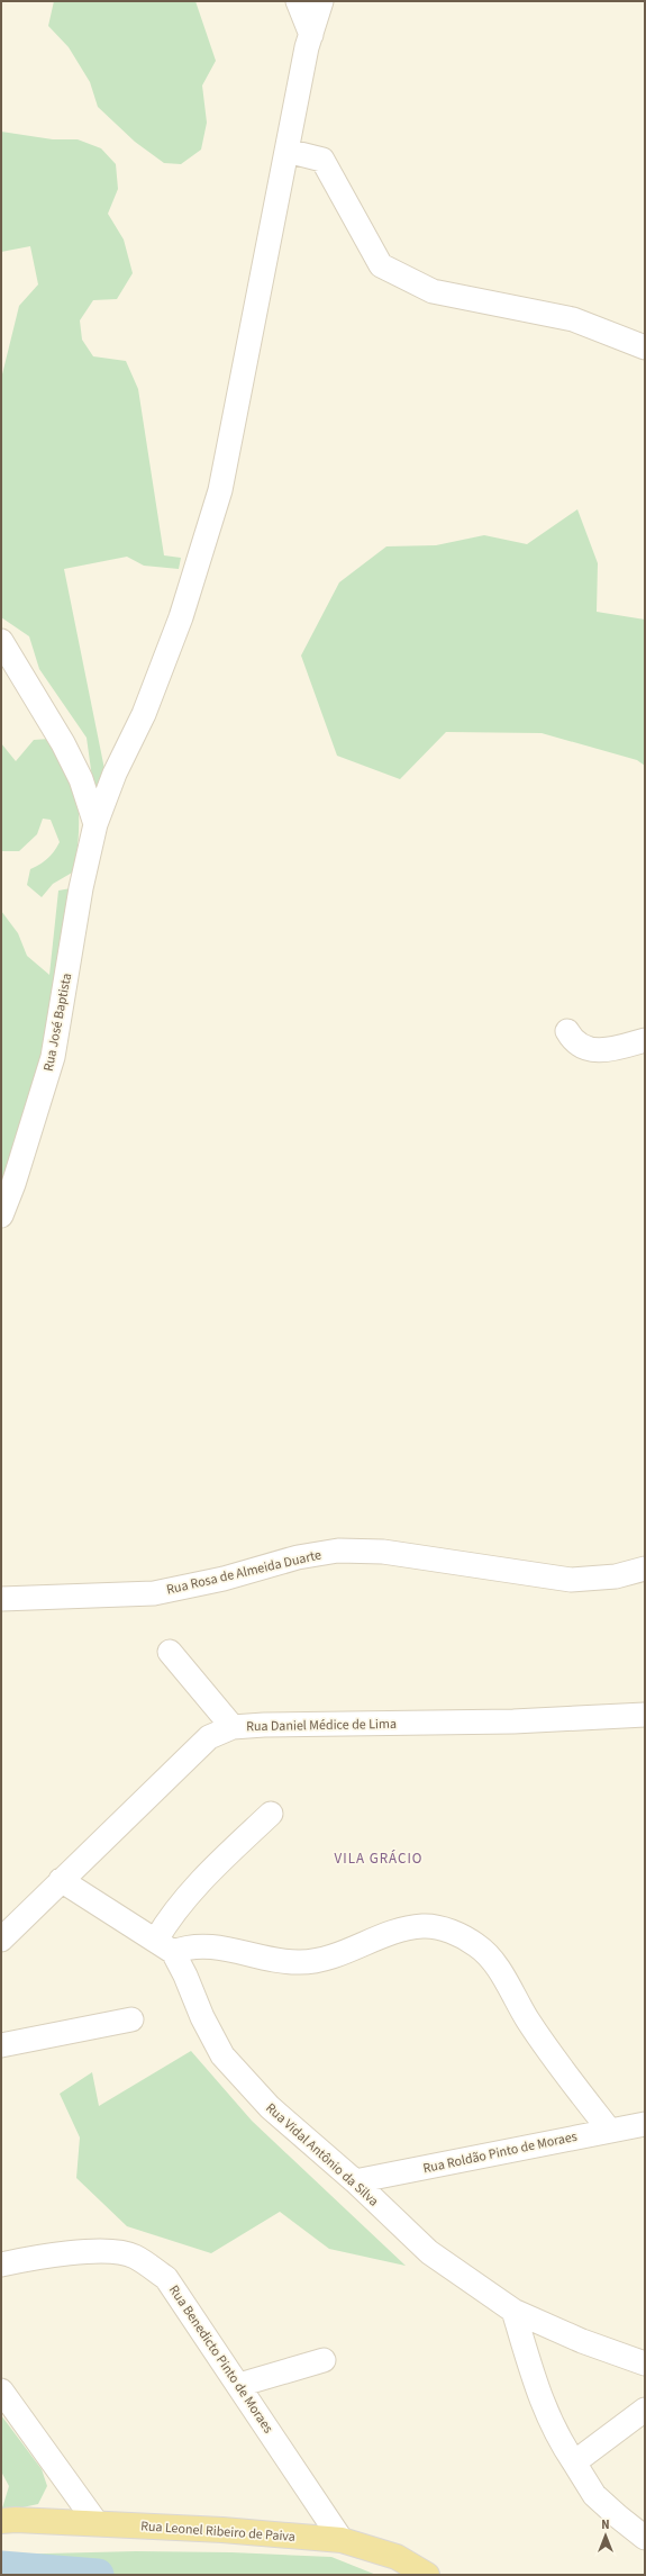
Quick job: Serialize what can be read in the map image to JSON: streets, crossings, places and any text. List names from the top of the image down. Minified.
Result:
{"streets":{"main road":["Rua Leonel Ribeiro de Paiva"],"street":["Rua José Baptista","Rua Rosa de Almeida Duarte","Rua Daniel Médice de Lima","Rua Roldão Pinto de Moraes","Rua Vidal Antônio da Silva","Rua Benedicto Pinto de Moraes"]},"crossings":[["Rua Roldão Pinto de Moraes","Rua Vidal Antônio da Silva"],["Rua Benedicto Pinto de Moraes","Rua Leonel Ribeiro de Paiva"]],"districts":["VILA GRÁCIO"],"north":"top"}
